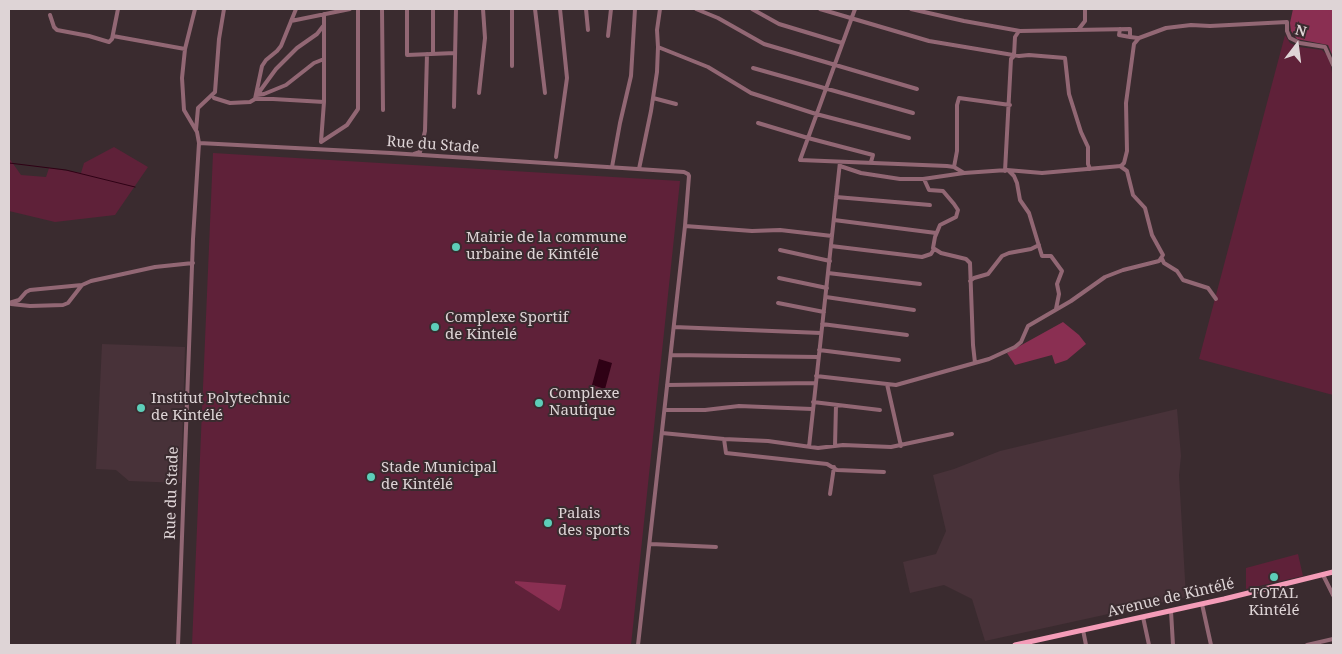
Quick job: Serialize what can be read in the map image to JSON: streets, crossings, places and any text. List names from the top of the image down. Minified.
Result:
{"streets":{"main road":["Avenue de Kintélé"],"street":["Rue du Stade"]},"places":["Mairie de la commune urbaine de Kintélé","Complexe Sportif de Kintelé","Complexe Nautique","Institut Polytechnic de Kintélé","Stade Municipal de Kintélé","Palais des sports","TOTAL Kintélé"],"north":"top"}
